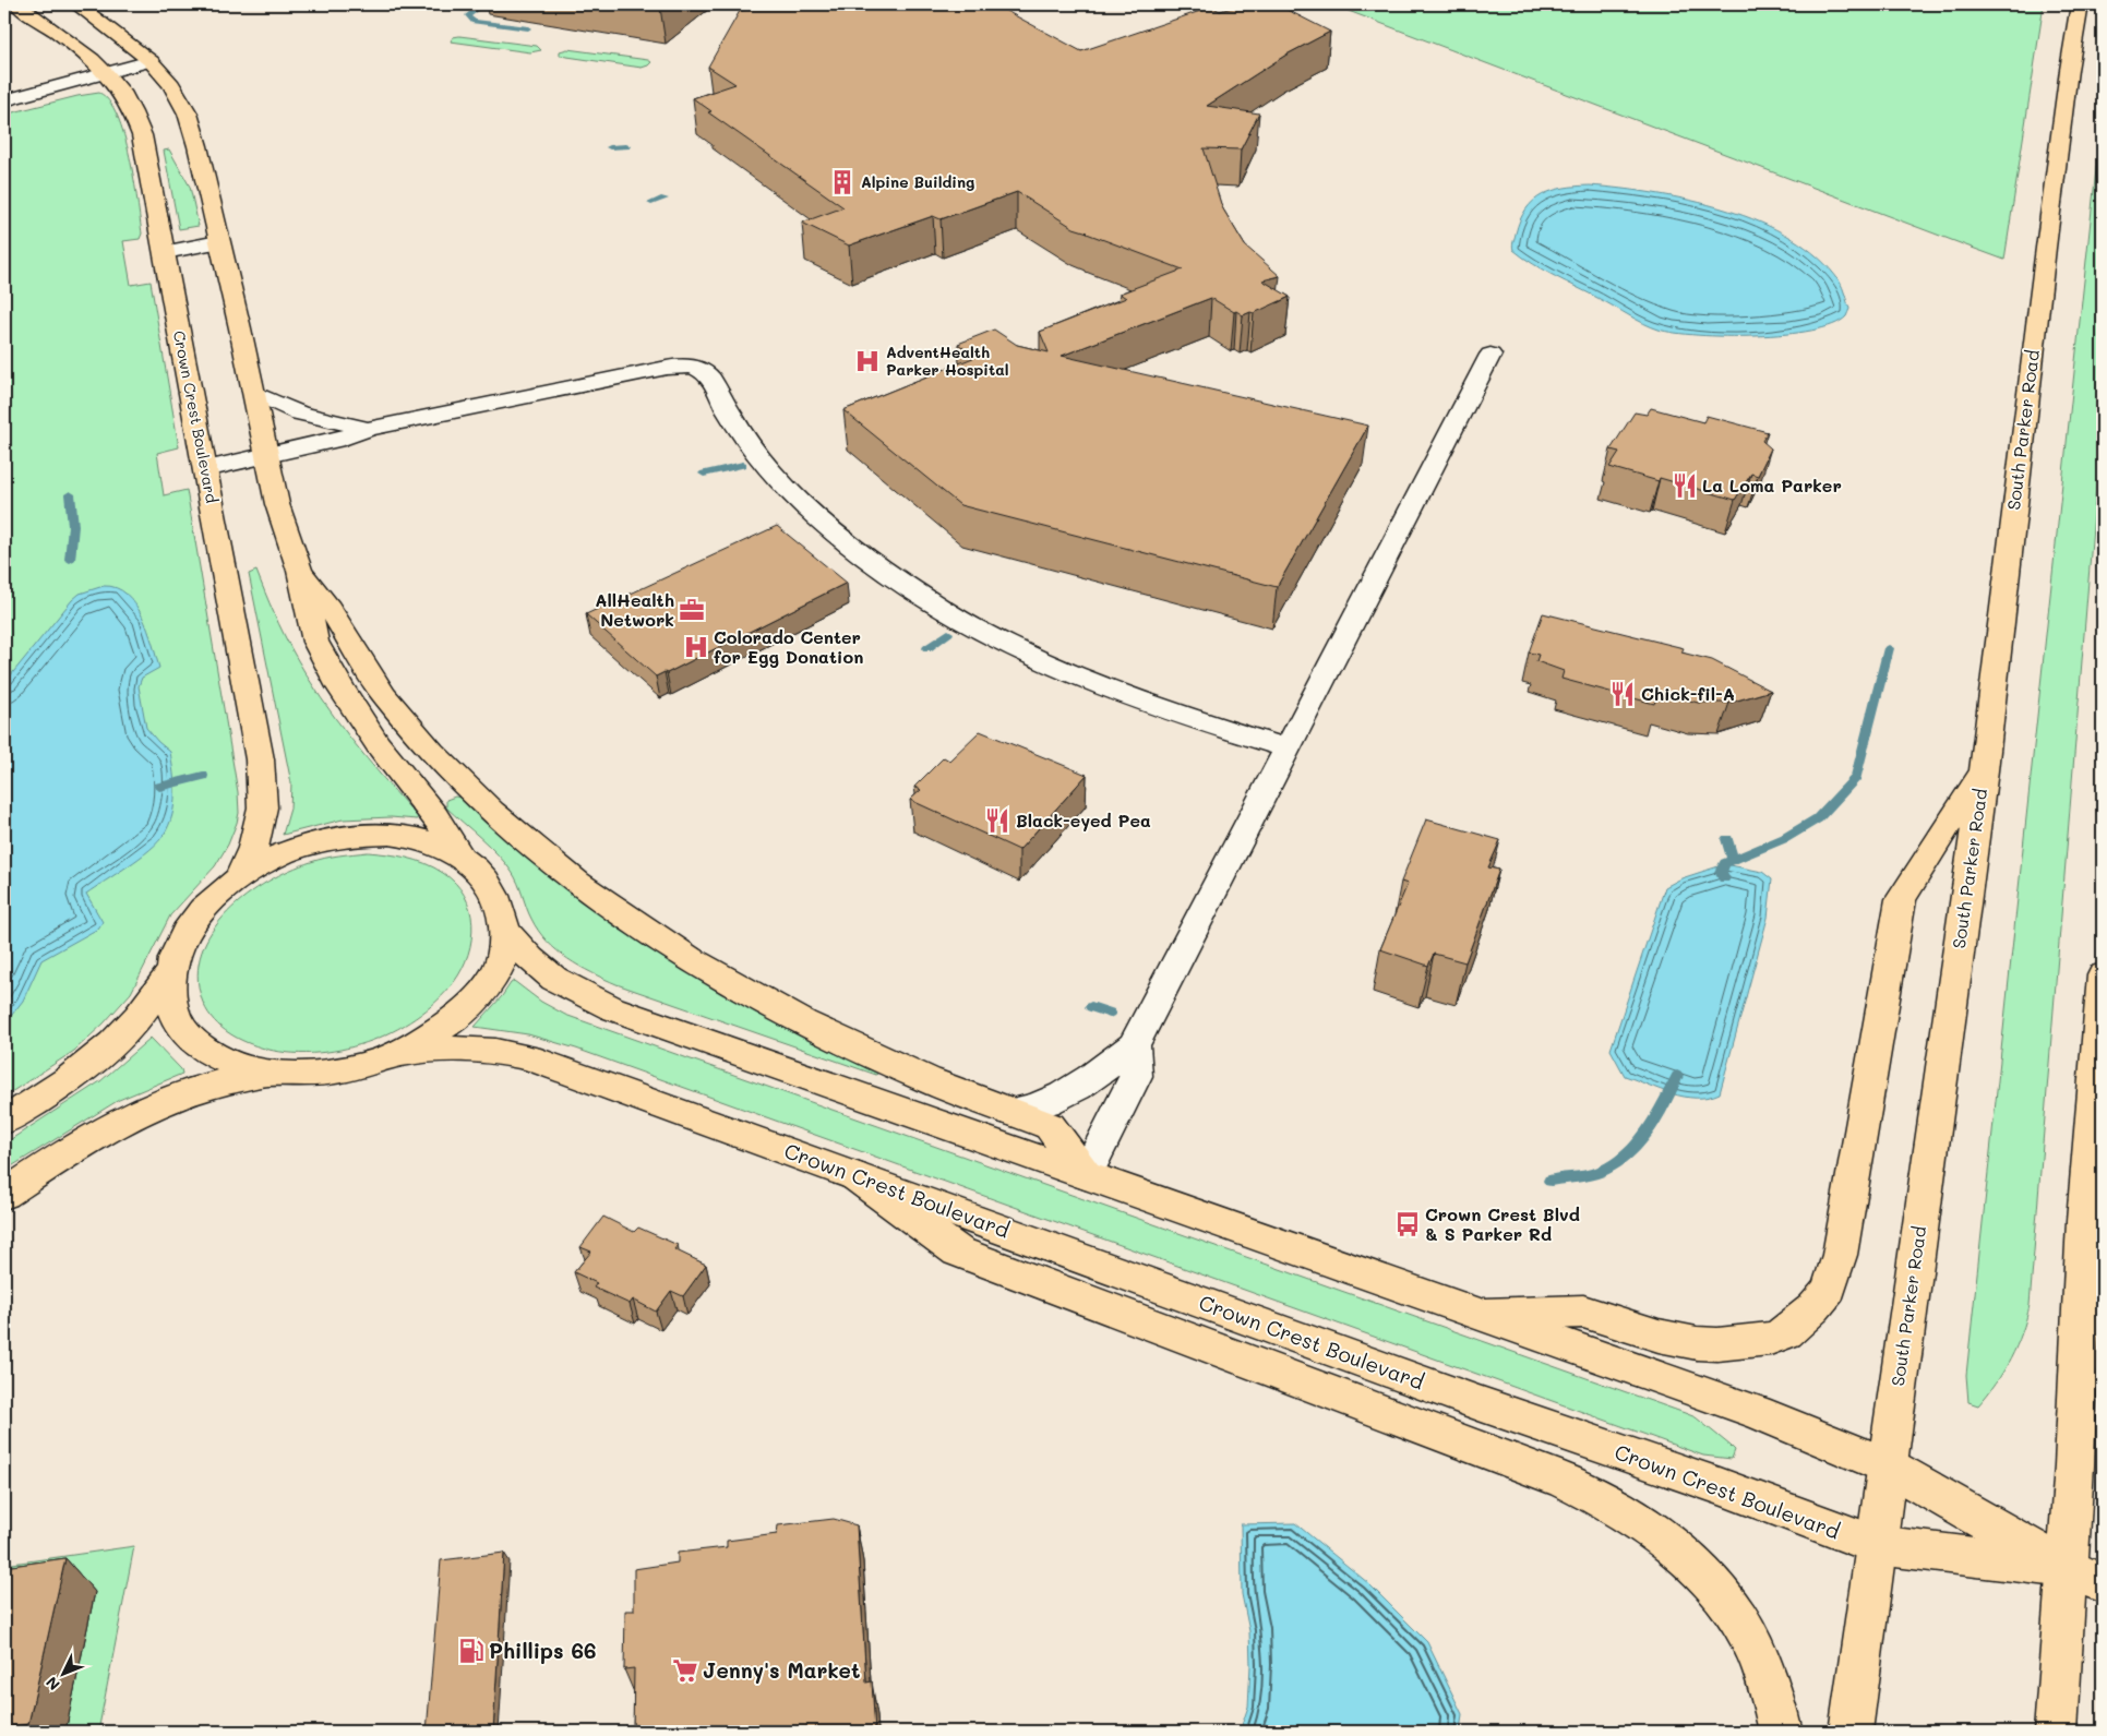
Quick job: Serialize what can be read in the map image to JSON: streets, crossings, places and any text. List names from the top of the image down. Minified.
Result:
{"streets":{"main road":["Crown Crest Boulevard","South Parker Road"]},"crossings":[["Crown Crest Boulevard","South Parker Road"]],"places":{"building":["Alpine Building"],"hospital":["AdventHealth Parker Hospital","Colorado Center for Egg Donation"],"restaurant":["La Loma Parker","Chick-fil-A","Black-eyed Pea"],"office":["AllHealth Network"],"bus stop":["Crown Crest Blvd & S Parker Rd"],"fuel station":["Phillips 66"],"supermarket":["Jenny's Market"]},"north":"bottom left"}
